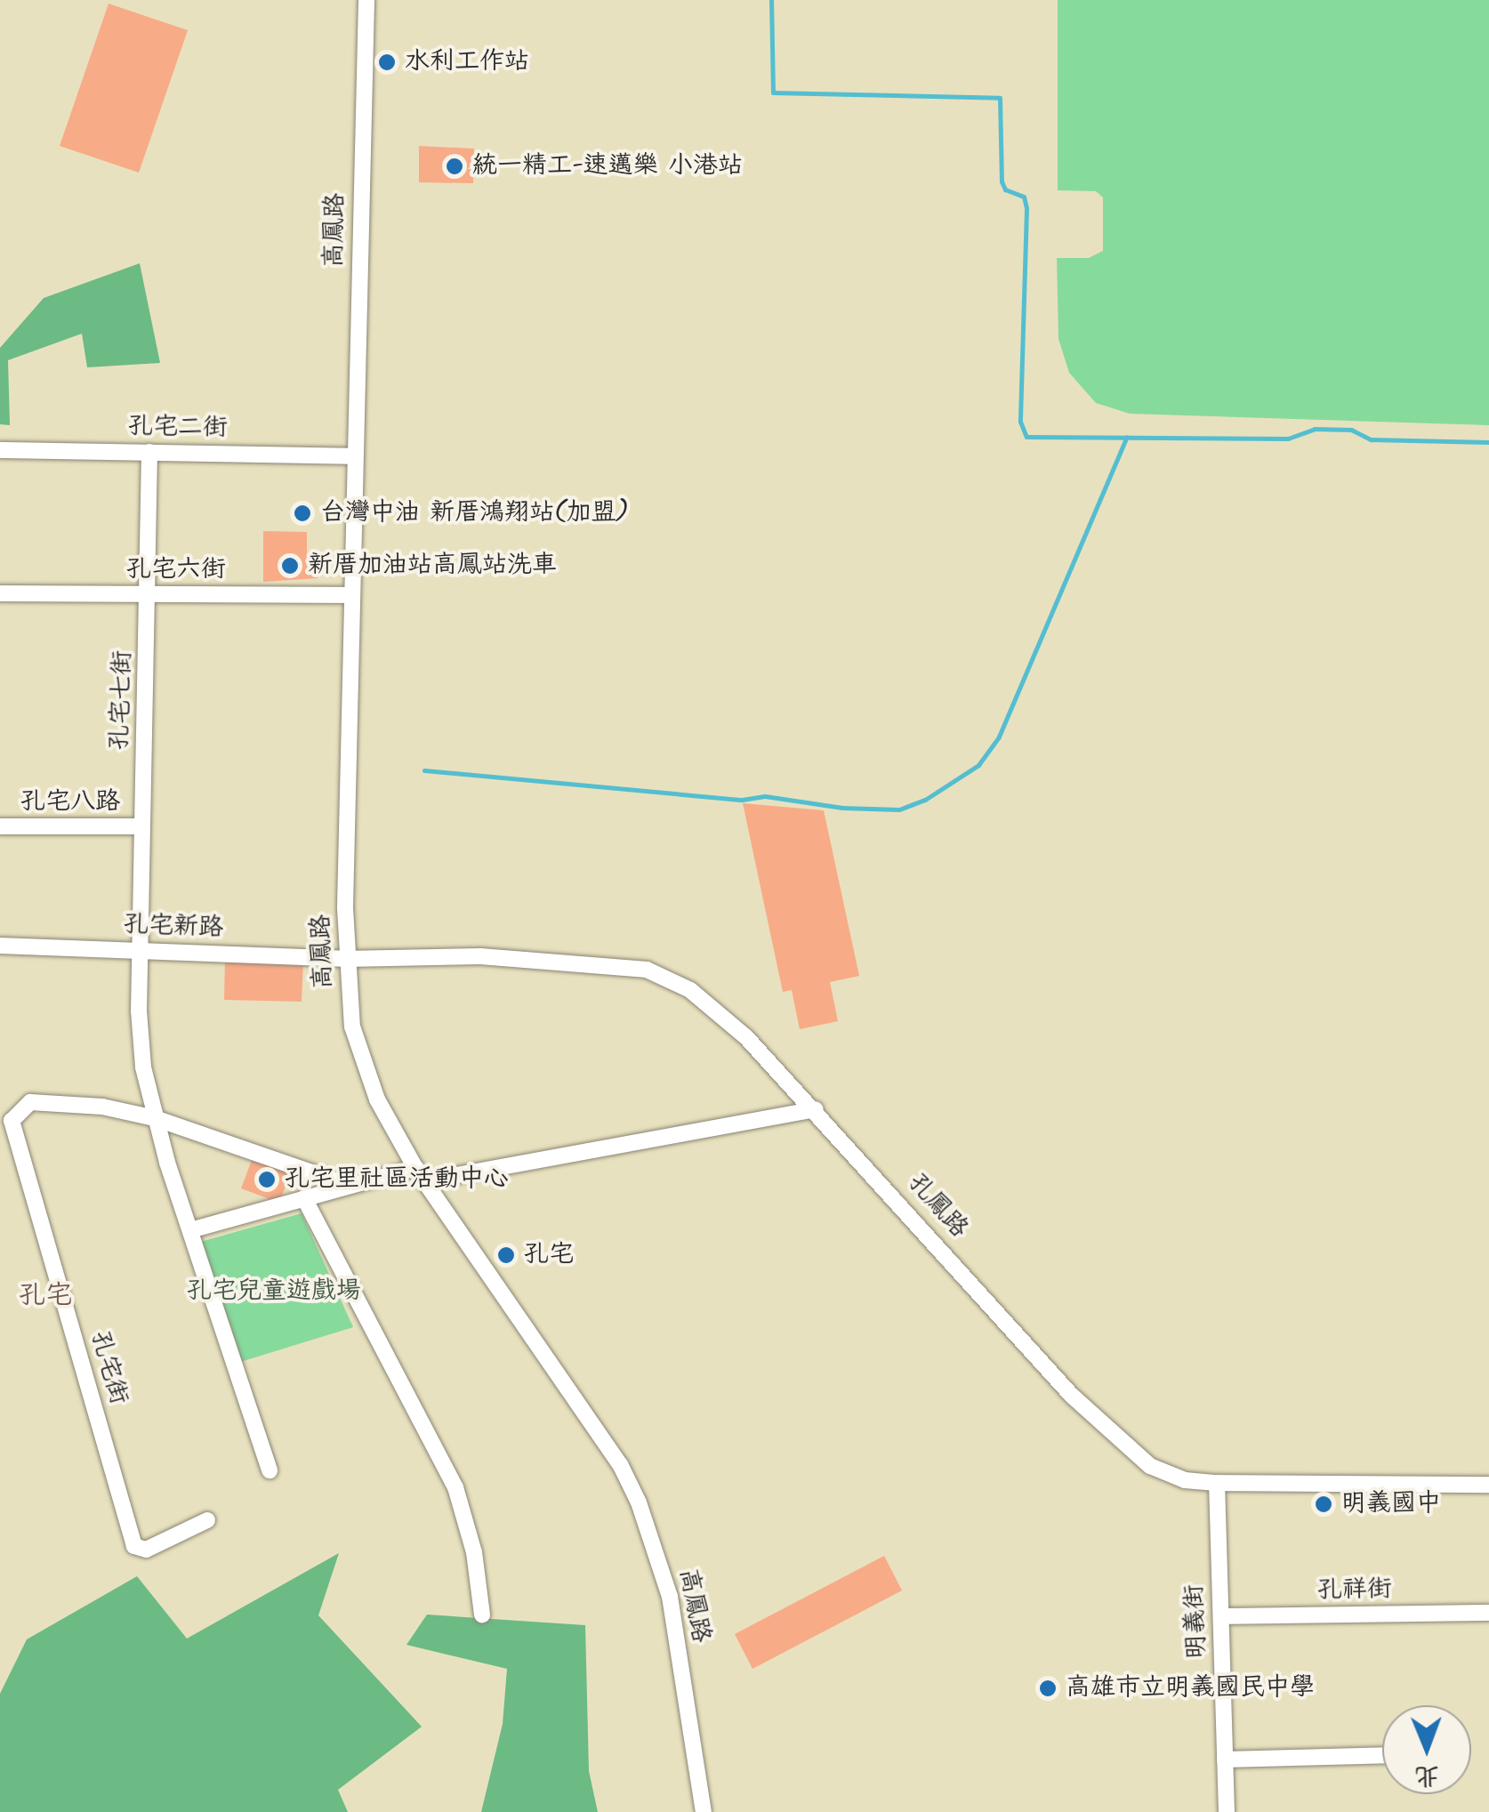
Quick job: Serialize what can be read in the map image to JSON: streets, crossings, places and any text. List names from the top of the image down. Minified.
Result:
{"streets":{"street":["高鳳路","孔宅二街","孔宅六街","孔宅七街","孔宅八路","孔宅新路","孔鳳路","孔宅街","孔祥街","明義街"]},"crossings":[["高鳳路","孔宅二街"],["高鳳路","孔宅六街"],["高鳳路","孔宅新路"],["高鳳路","孔鳳路"],["孔宅二街","孔宅七街"],["孔宅六街","孔宅七街"],["孔宅七街","孔宅八路"],["孔宅七街","孔宅新路"],["孔宅新路","孔鳳路"],["孔鳳路","明義街"],["孔祥街","明義街"]],"districts":["孔宅"],"parks":["孔宅兒童遊戲場"],"places":["水利工作站","統一精工-速邁樂 小港站","台灣中油 新厝鴻翔站(加盟)","新厝加油站高鳳站洗車","孔宅里社區活動中心","孔宅","明義國中","高雄市立明義國民中學"],"north":"bottom"}
